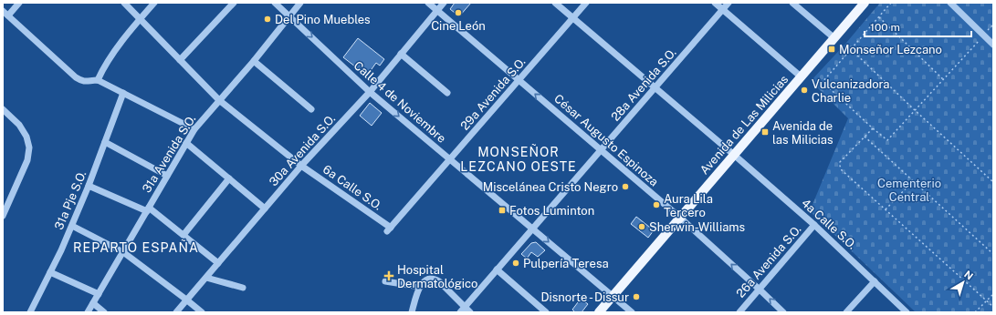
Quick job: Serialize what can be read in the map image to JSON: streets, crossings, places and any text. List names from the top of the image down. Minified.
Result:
{"streets":{"main road":["Avenida de Las Milicias"],"street":["28a Avenida S.O.","29a Avenida S.O.","Calle 4 de Noviembre","César Augusto Espinoza","30a Avenida S.O.","31a Avenida S.O.","6a Calle S.O.","31a Pje S.O.","4a Calle S.O.","26a Avenida S.O."]},"crossings":[["28a Avenida S.O.","Calle 4 de Noviembre"],["28a Avenida S.O.","César Augusto Espinoza"],["28a Avenida S.O.","4a Calle S.O."],["29a Avenida S.O.","Calle 4 de Noviembre"],["29a Avenida S.O.","César Augusto Espinoza"],["29a Avenida S.O.","6a Calle S.O."],["29a Avenida S.O.","4a Calle S.O."],["Calle 4 de Noviembre","Avenida de Las Milicias"],["Calle 4 de Noviembre","30a Avenida S.O."],["Calle 4 de Noviembre","31a Avenida S.O."],["Avenida de Las Milicias","César Augusto Espinoza"],["Avenida de Las Milicias","4a Calle S.O."],["César Augusto Espinoza","30a Avenida S.O."],["César Augusto Espinoza","26a Avenida S.O."],["30a Avenida S.O.","6a Calle S.O."],["31a Avenida S.O.","6a Calle S.O."],["4a Calle S.O.","26a Avenida S.O."]],"one_way":["César Augusto Espinoza"],"districts":["MONSEÑOR LEZCANO OESTE","REPARTO ESPAÑA"],"parks":["Cementerio Central"],"places":{"other":["Cine León","Del Pino Muebles","Vulcanizadora Charlie","Miscelánea Cristo Negro","Aura Lila Tercero","Sherwin-Williams","Pulpería Teresa","Disnorte - Dissur"],"transit":["Monseñor Lezcano","Avenida de las Milicias","Fotos Luminton"],"health":["Hospital Dermatológico"]},"scale_bar":"100 m","north":"top right"}
